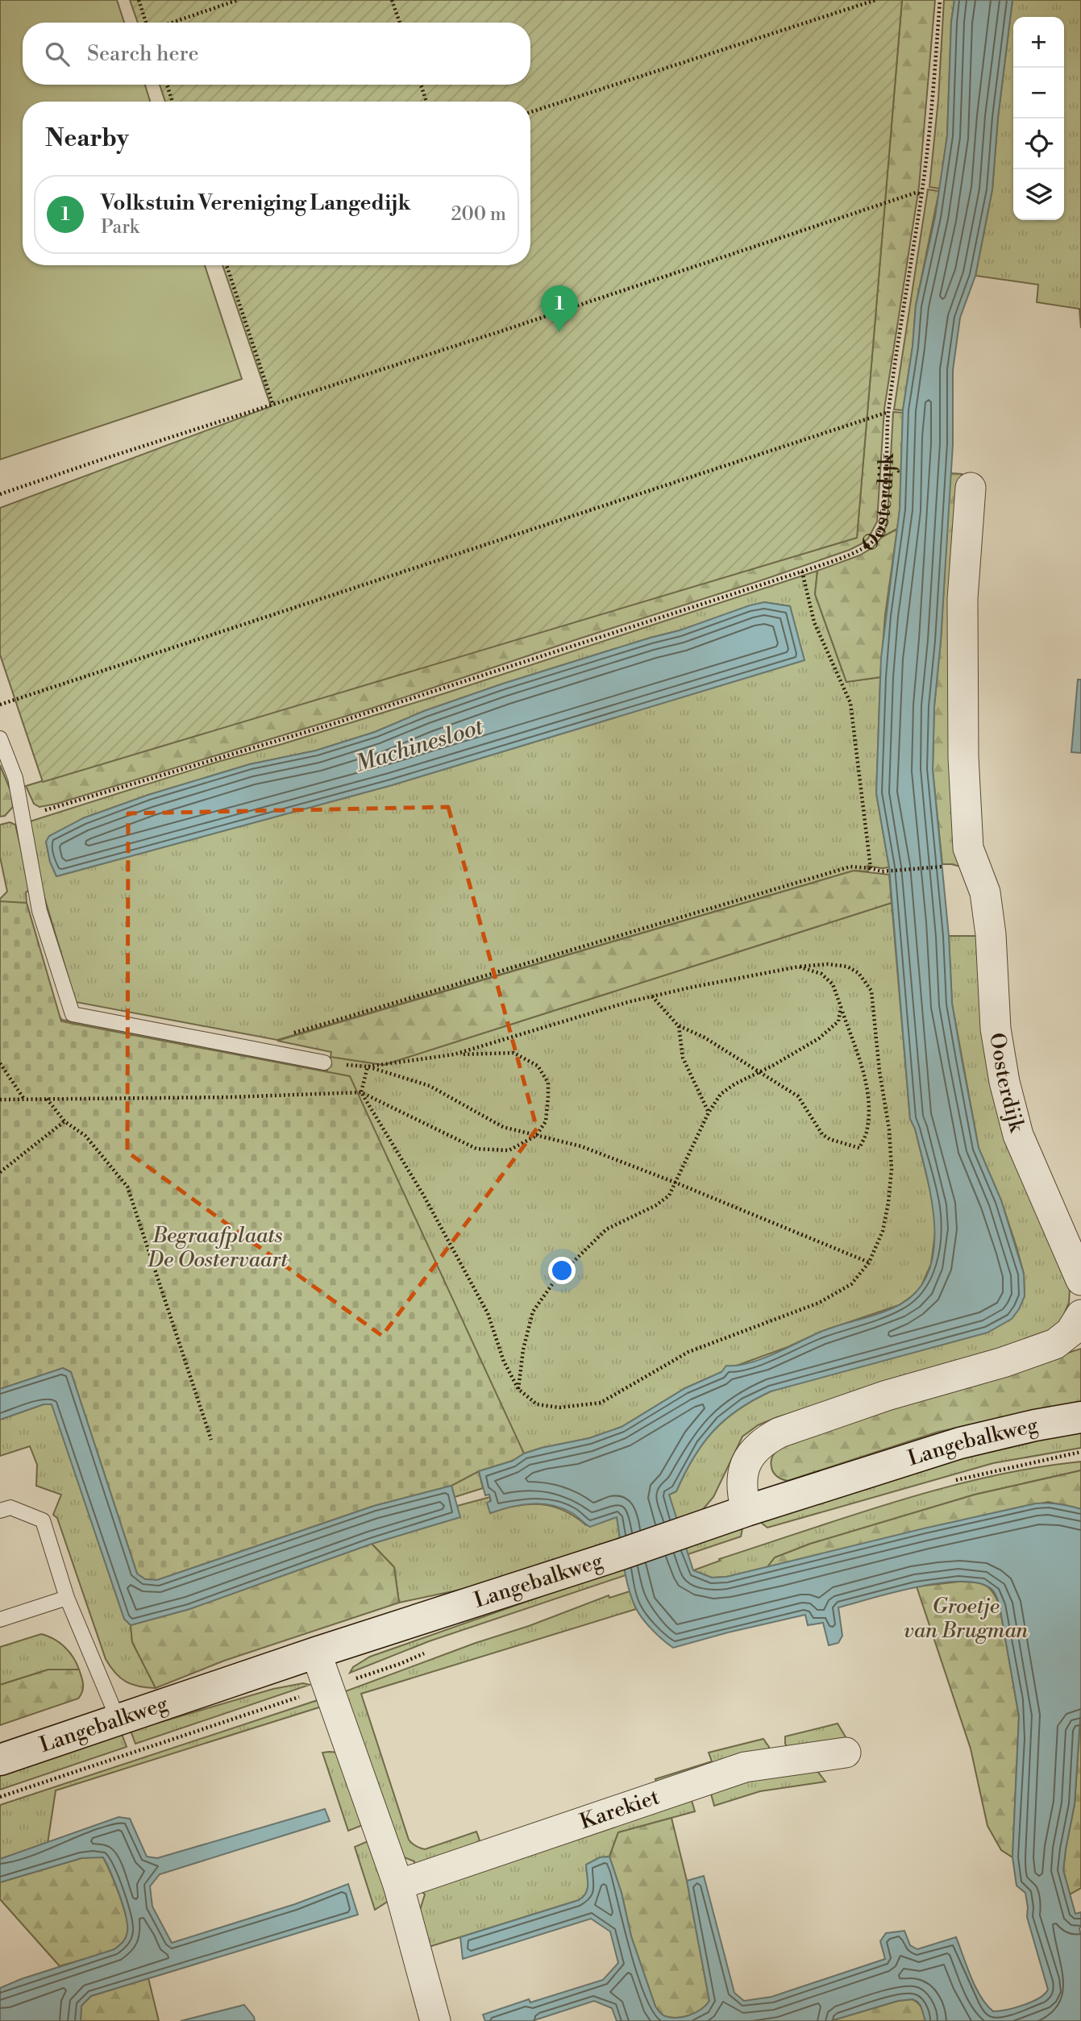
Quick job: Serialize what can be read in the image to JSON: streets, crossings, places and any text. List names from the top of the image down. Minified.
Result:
{"streets":{"street":["Oosterdijk","Langebalkweg","Karekiet"]},"water":["Machinesloot"],"parks":["Begraafplaats De Oostervaart","Groetje van Brugman"],"page":{"map_buttons":["+","−"],"search":"Search here","heading":"Nearby","list":[{"mark":"1","name":"Volkstuin Vereniging Langedijk","note":"Park","value":"200 m"}],"pins":"1"}}
